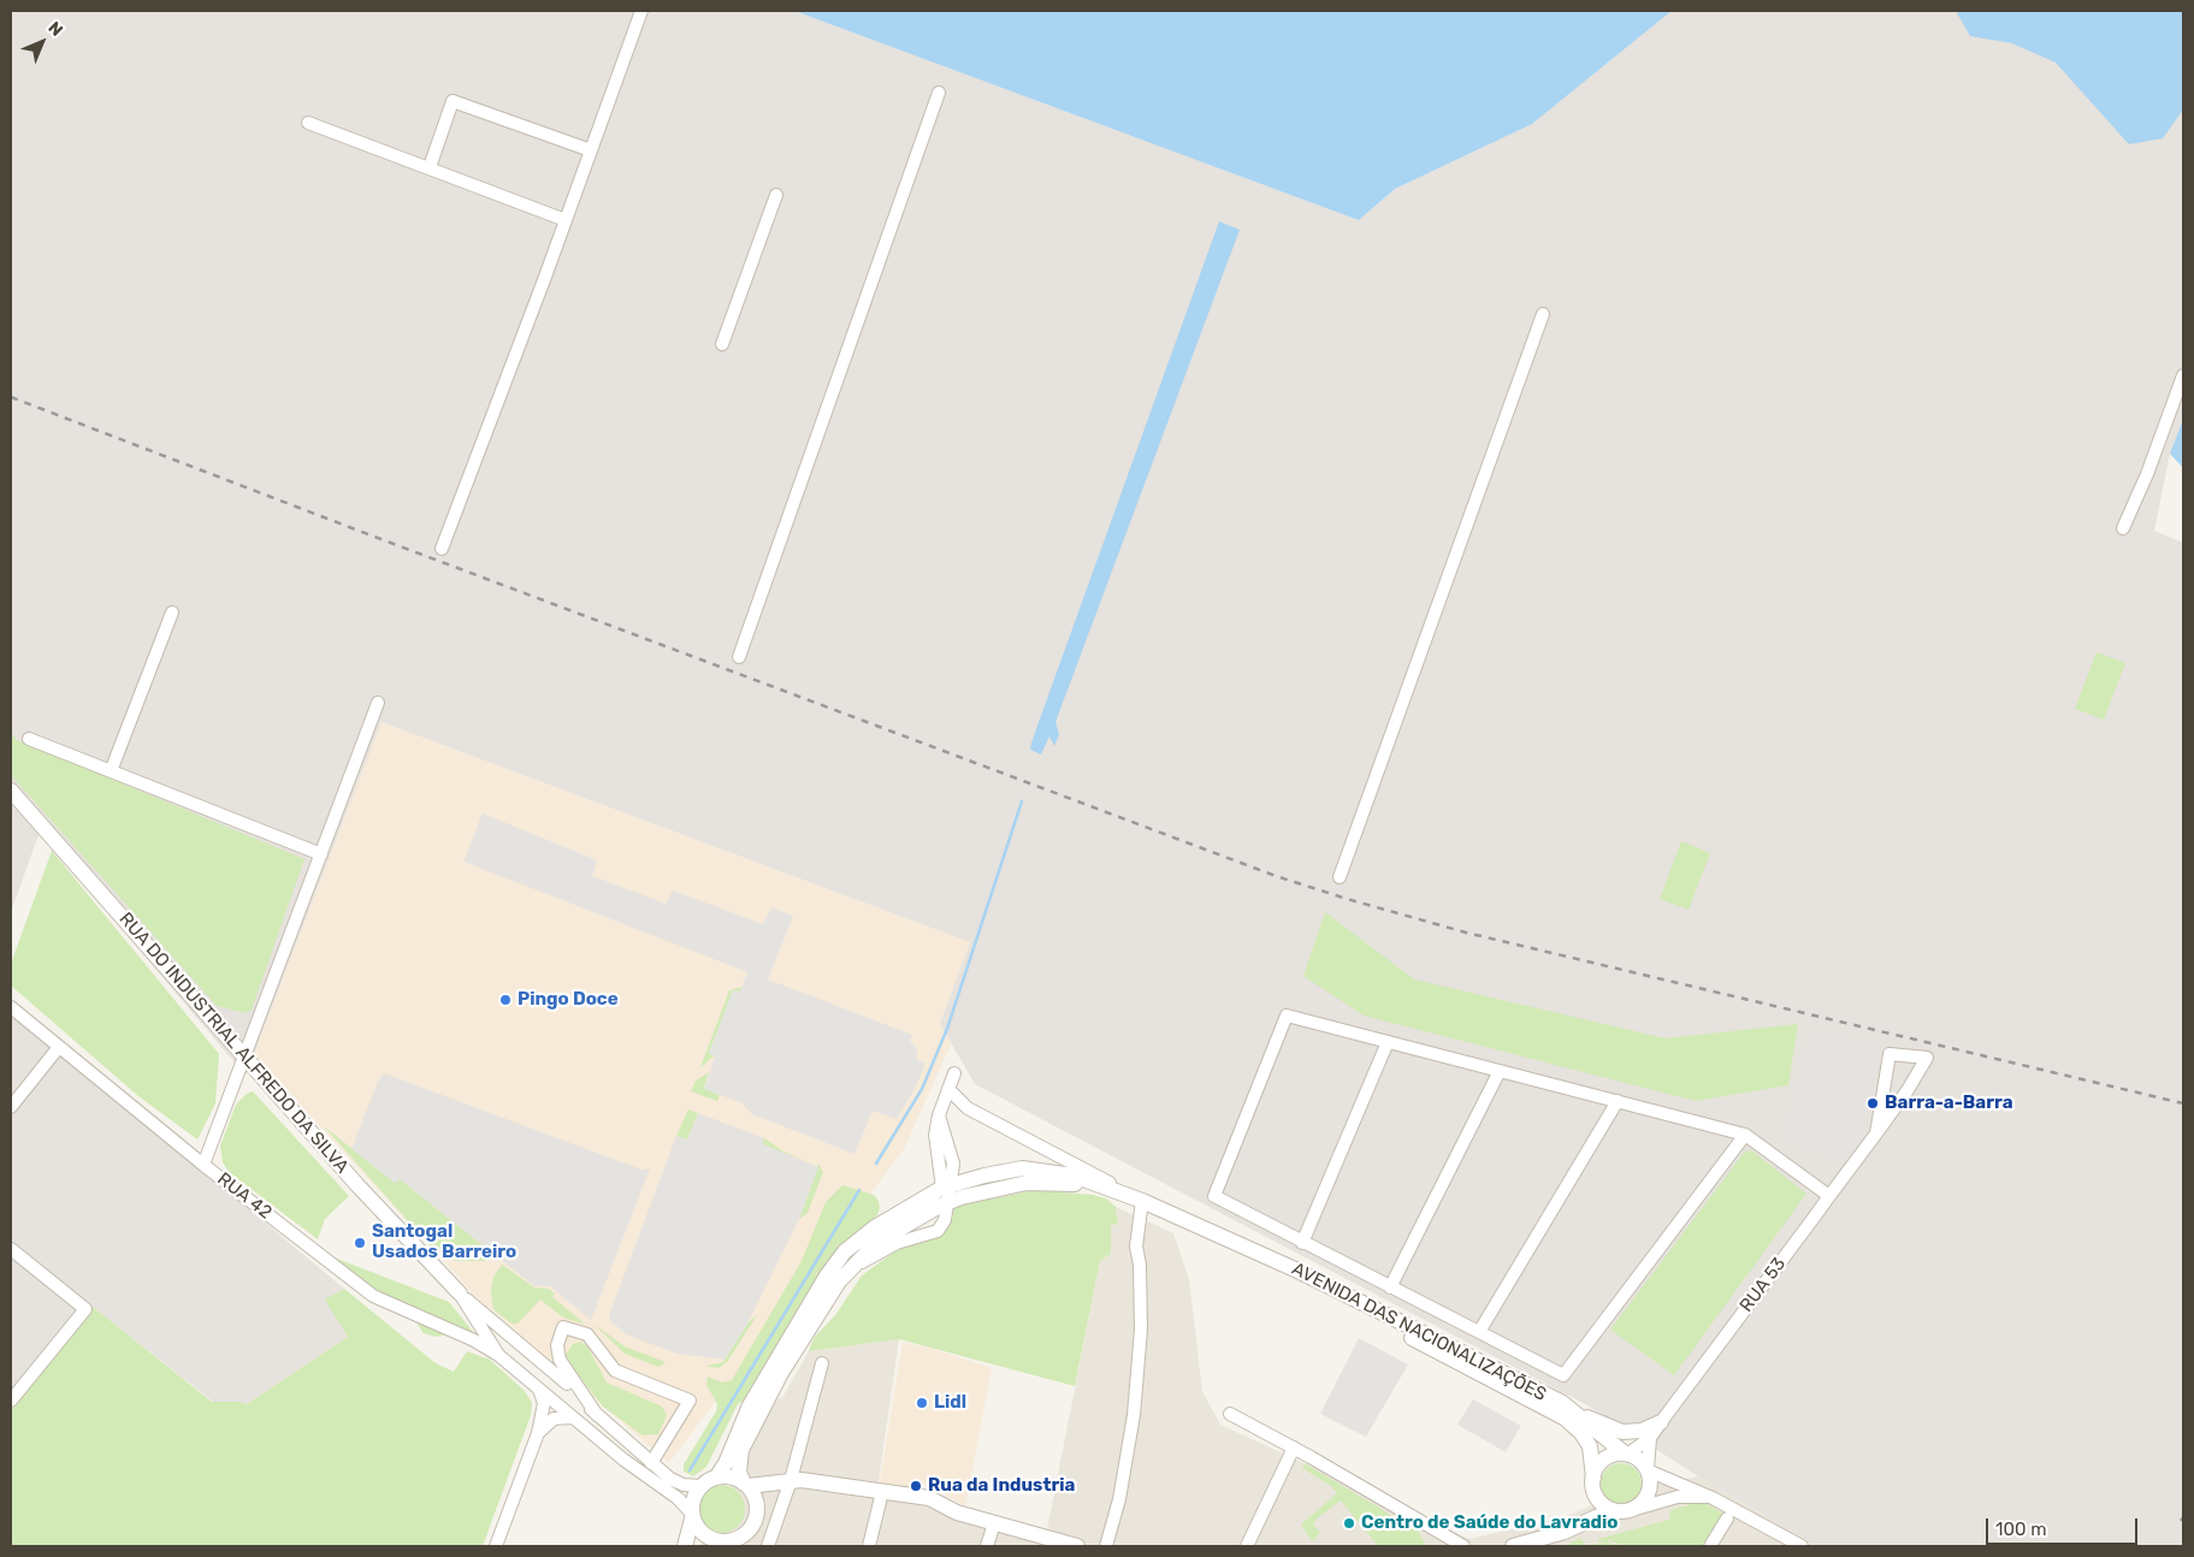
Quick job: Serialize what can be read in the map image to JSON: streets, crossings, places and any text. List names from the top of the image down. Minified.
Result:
{"streets":{"street":["RUA DO INDUSTRIAL ALFREDO DA SILVA","RUA 42","RUA 53","AVENIDA DAS NACIONALIZAÇÕES"]},"crossings":[["RUA 53","AVENIDA DAS NACIONALIZAÇÕES"]],"places":["Pingo Doce","Barra-a-Barra","Santogal Usados Barreiro","Lidl","Rua da Industria","Centro de Saúde do Lavradio"],"scale_bar":"100 m","north":"top right"}
